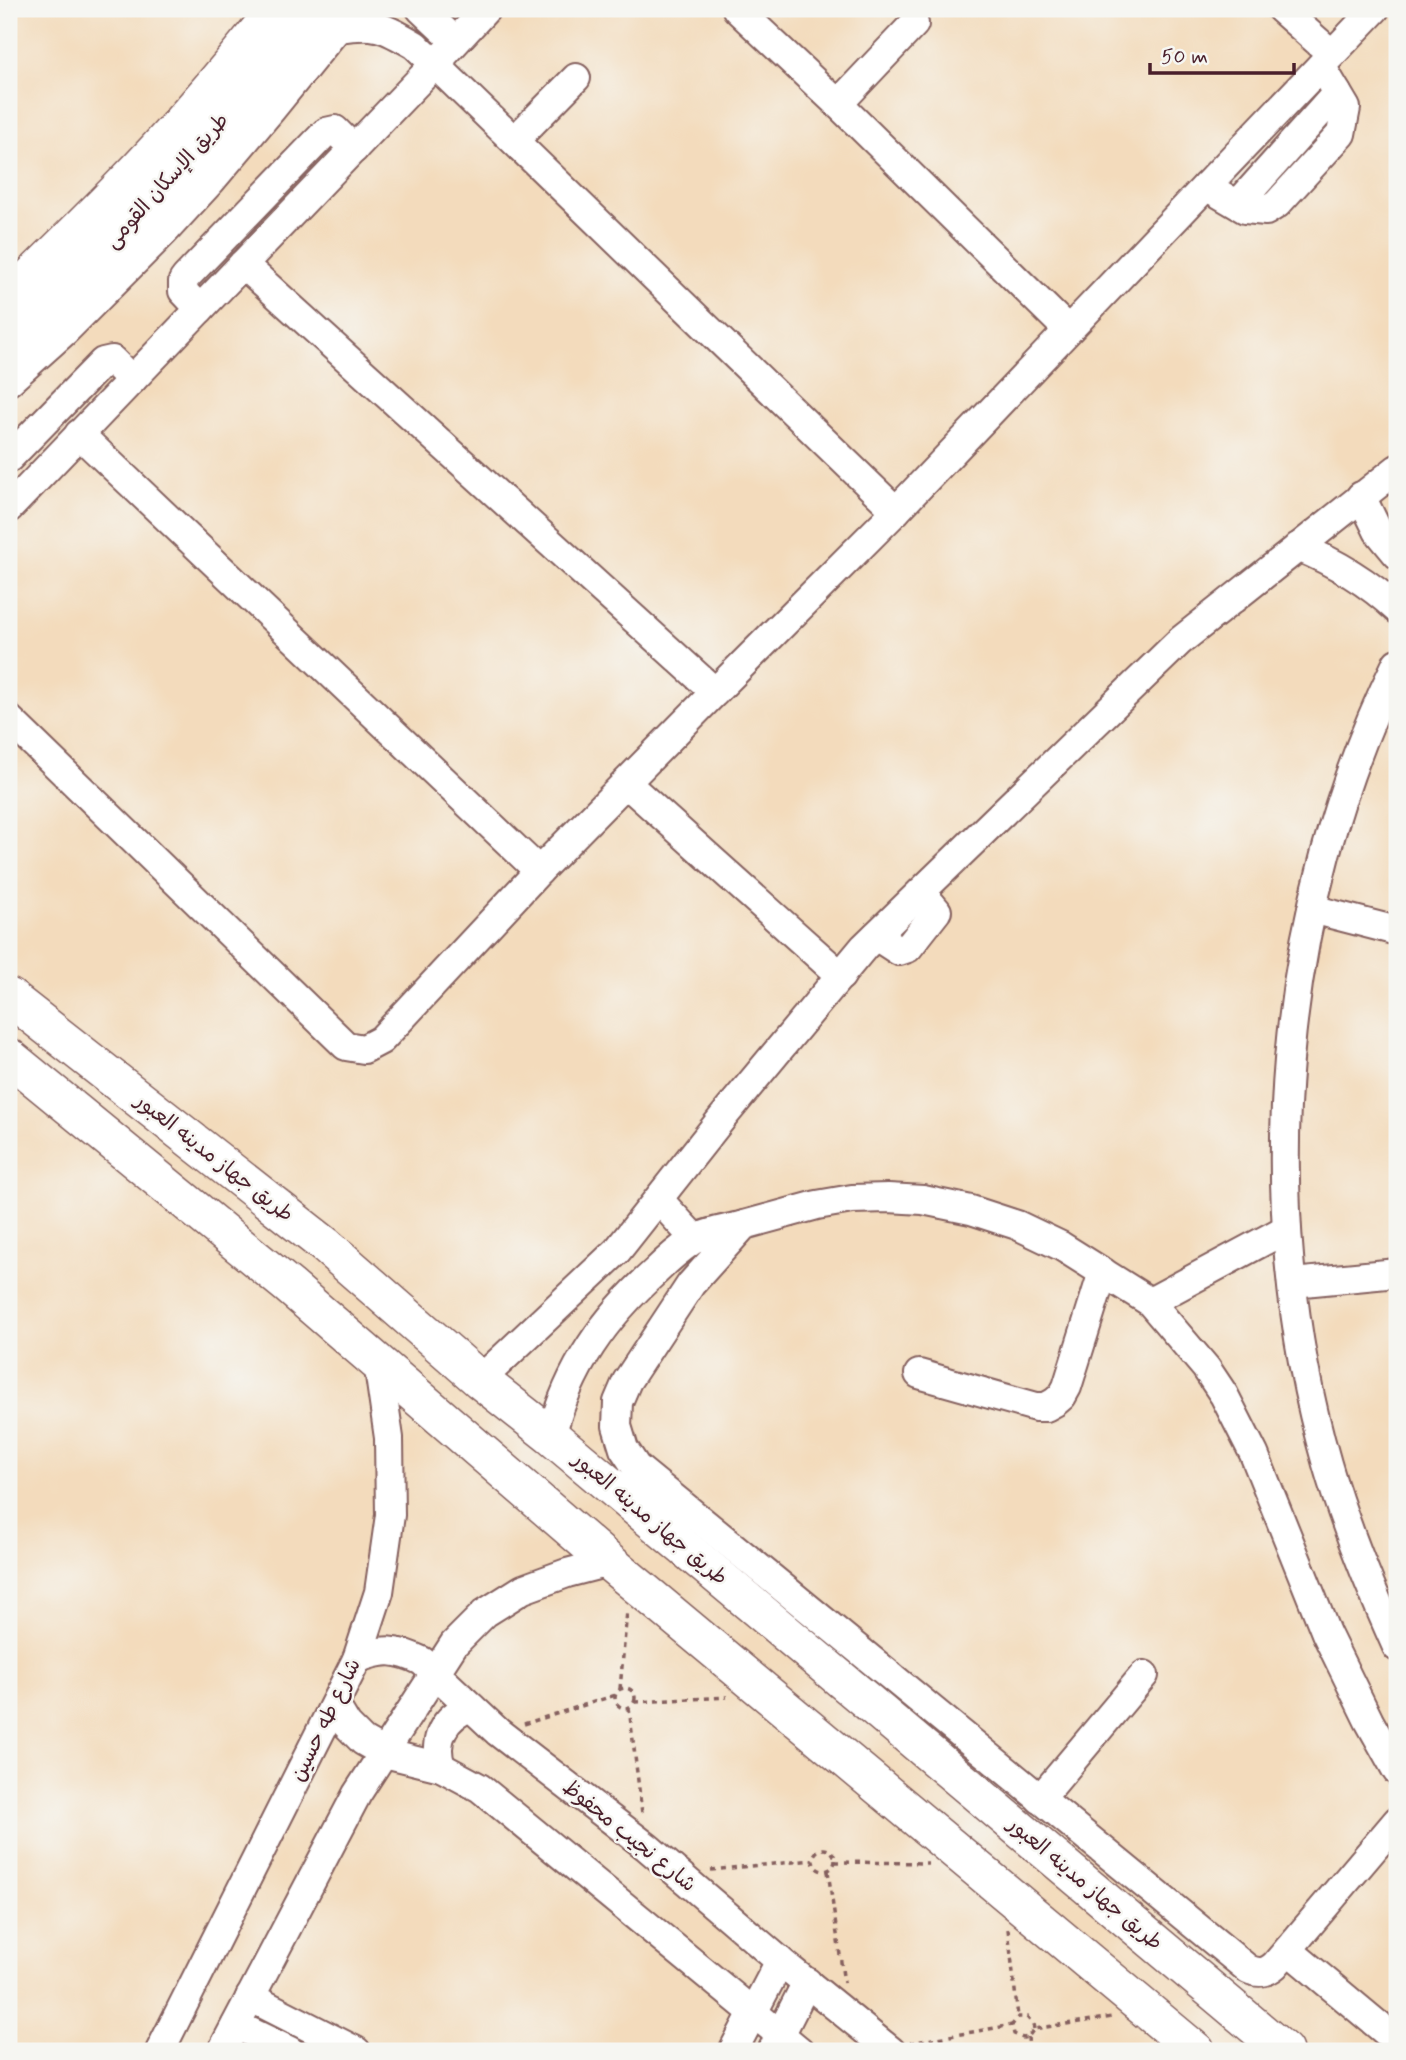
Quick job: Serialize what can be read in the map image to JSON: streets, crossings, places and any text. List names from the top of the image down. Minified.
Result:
{"streets":{"main road":["طريق الإسكان القومى","طريق جهاز مدينه العبور"],"street":["شارع طه حسين","شارع نجيب محفوظ"]},"crossings":[["شارع طه حسين","شارع نجيب محفوظ"]],"scale_bar":"50 m"}
